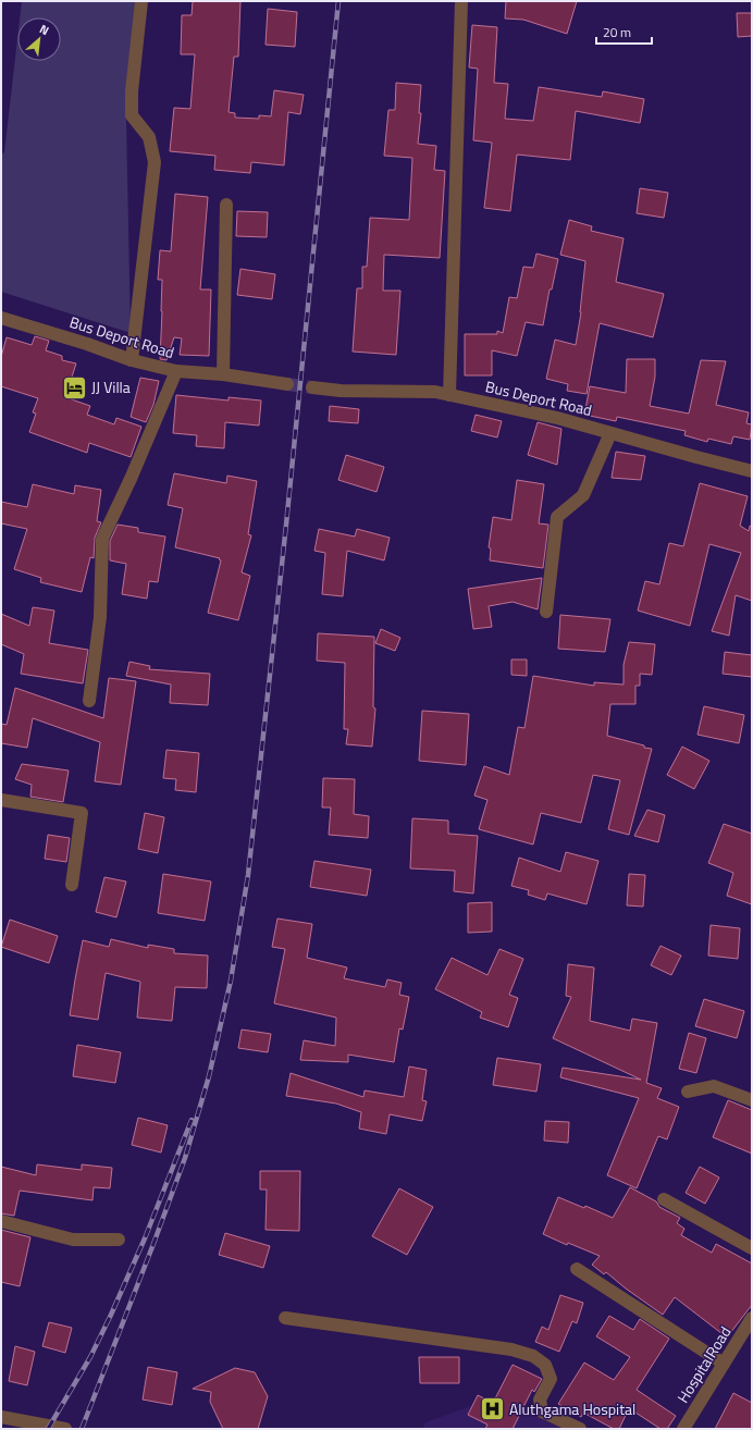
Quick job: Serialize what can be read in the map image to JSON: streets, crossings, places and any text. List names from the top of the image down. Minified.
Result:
{"streets":{"street":["Bus Deport Road","HospitalRoad"]},"places":{"hotel":["JJ Villa"],"hospital":["Aluthgama Hospital"]},"scale_bar":"20 m","north":"top right"}
